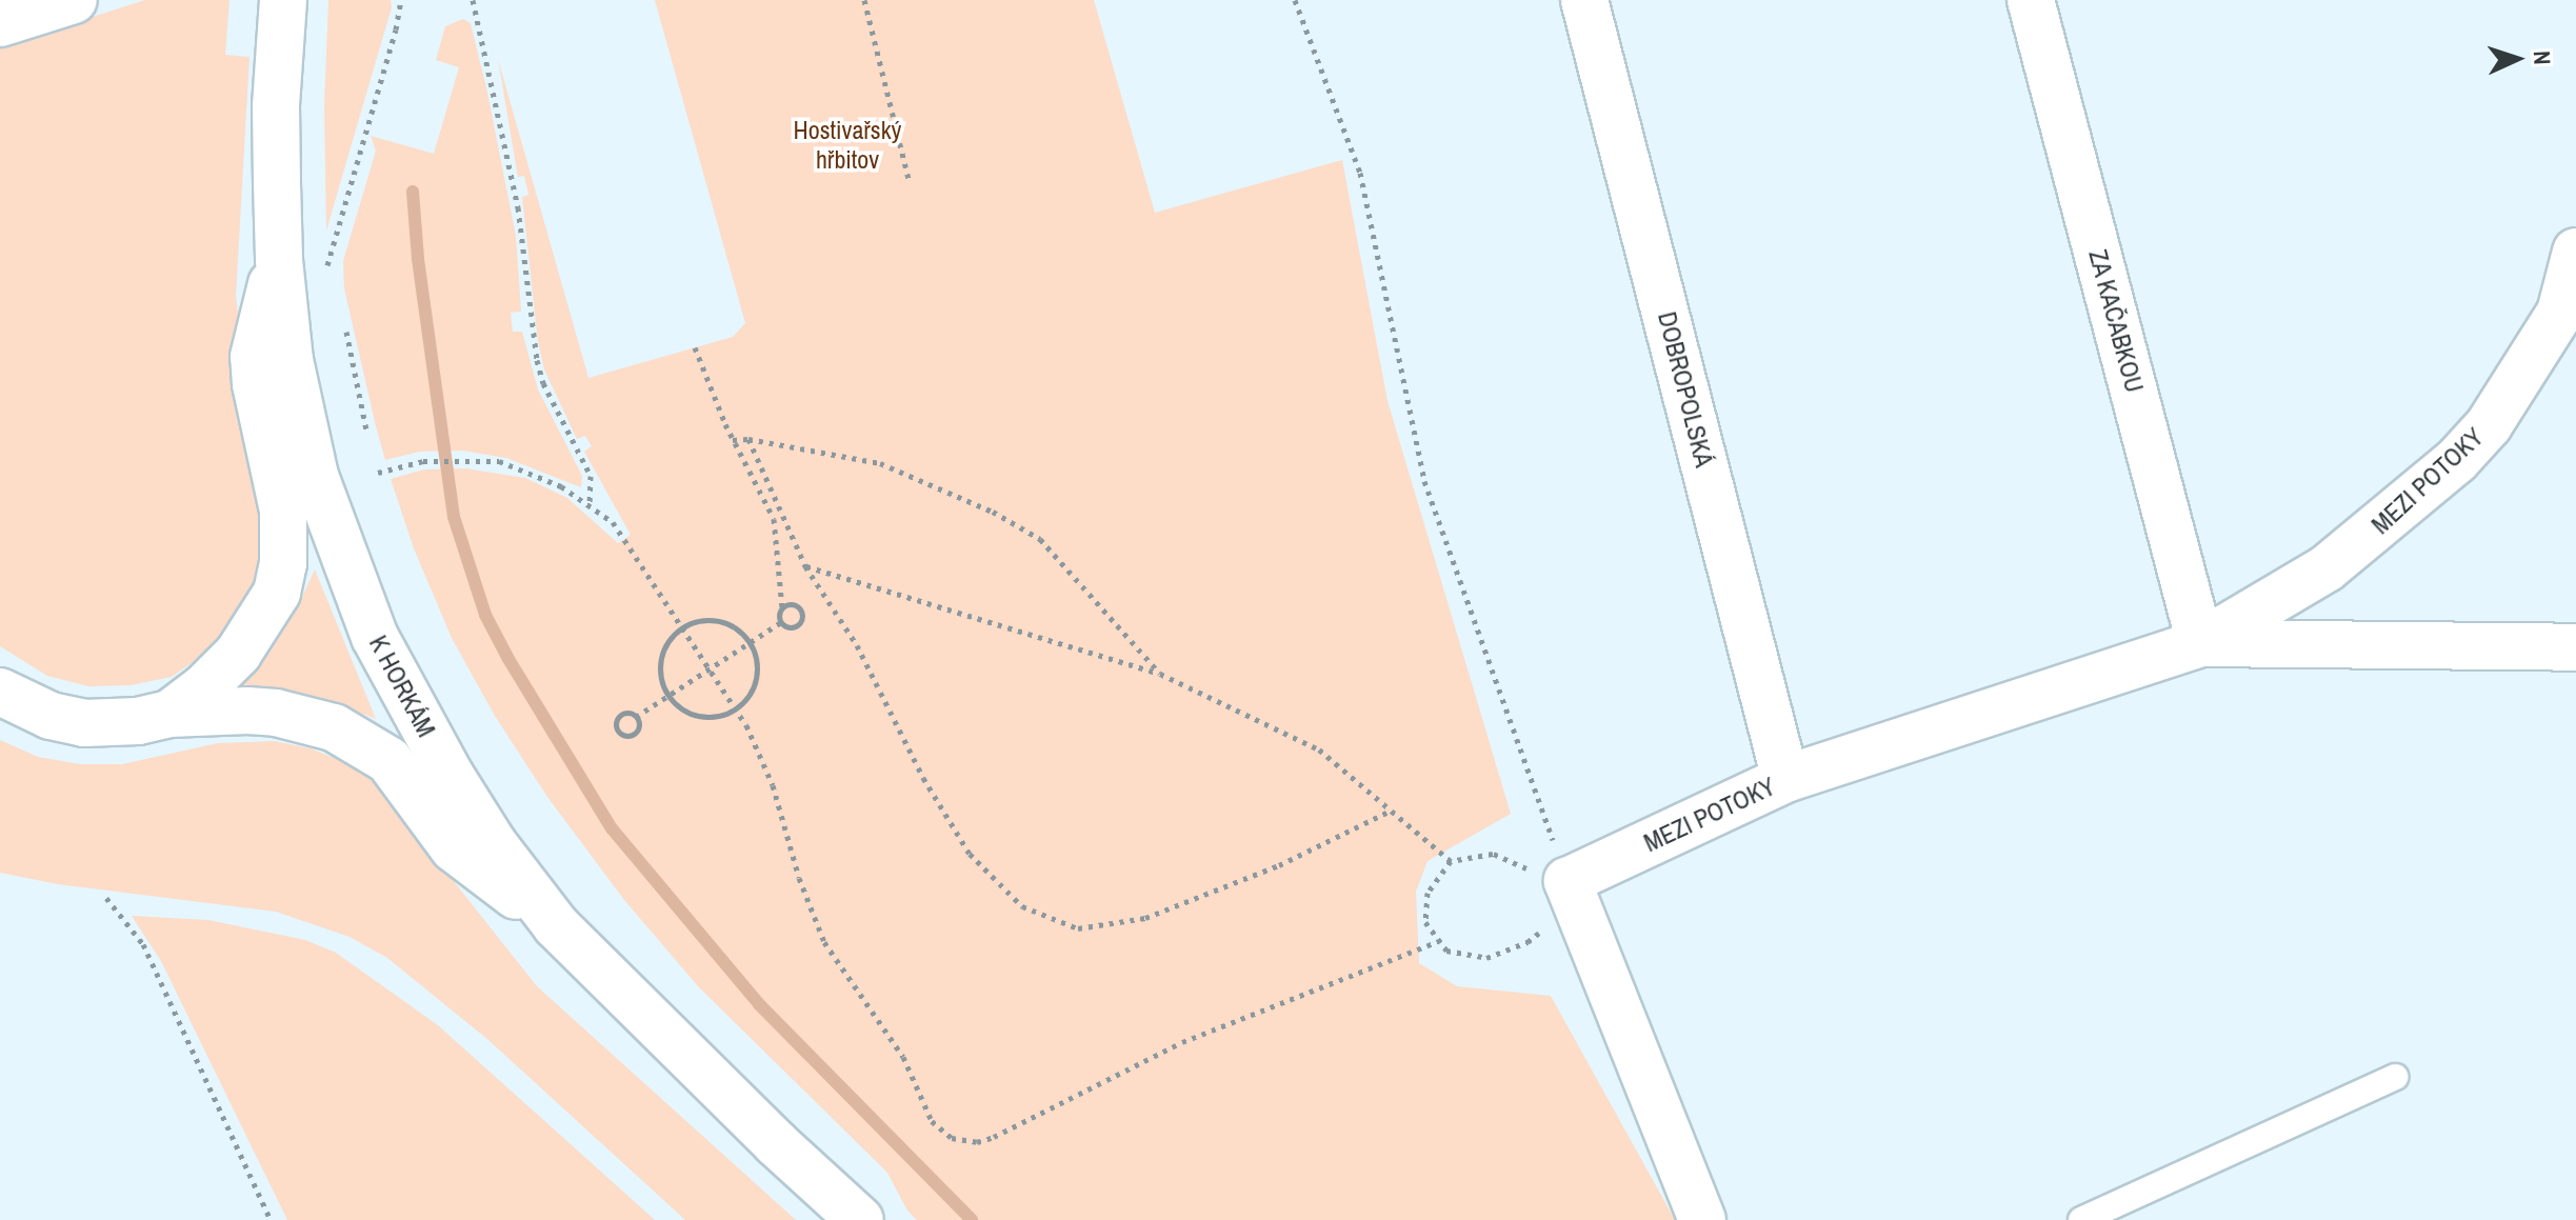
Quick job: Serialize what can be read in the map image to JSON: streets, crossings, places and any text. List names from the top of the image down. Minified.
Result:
{"streets":{"street":["ZA KAČABKOU","DOBROPOLSKÁ","MEZI POTOKY","K HORKÁM"]},"crossings":[["ZA KAČABKOU","MEZI POTOKY"],["DOBROPOLSKÁ","MEZI POTOKY"]],"parks":["Hostivařský hřbitov"],"north":"right"}
